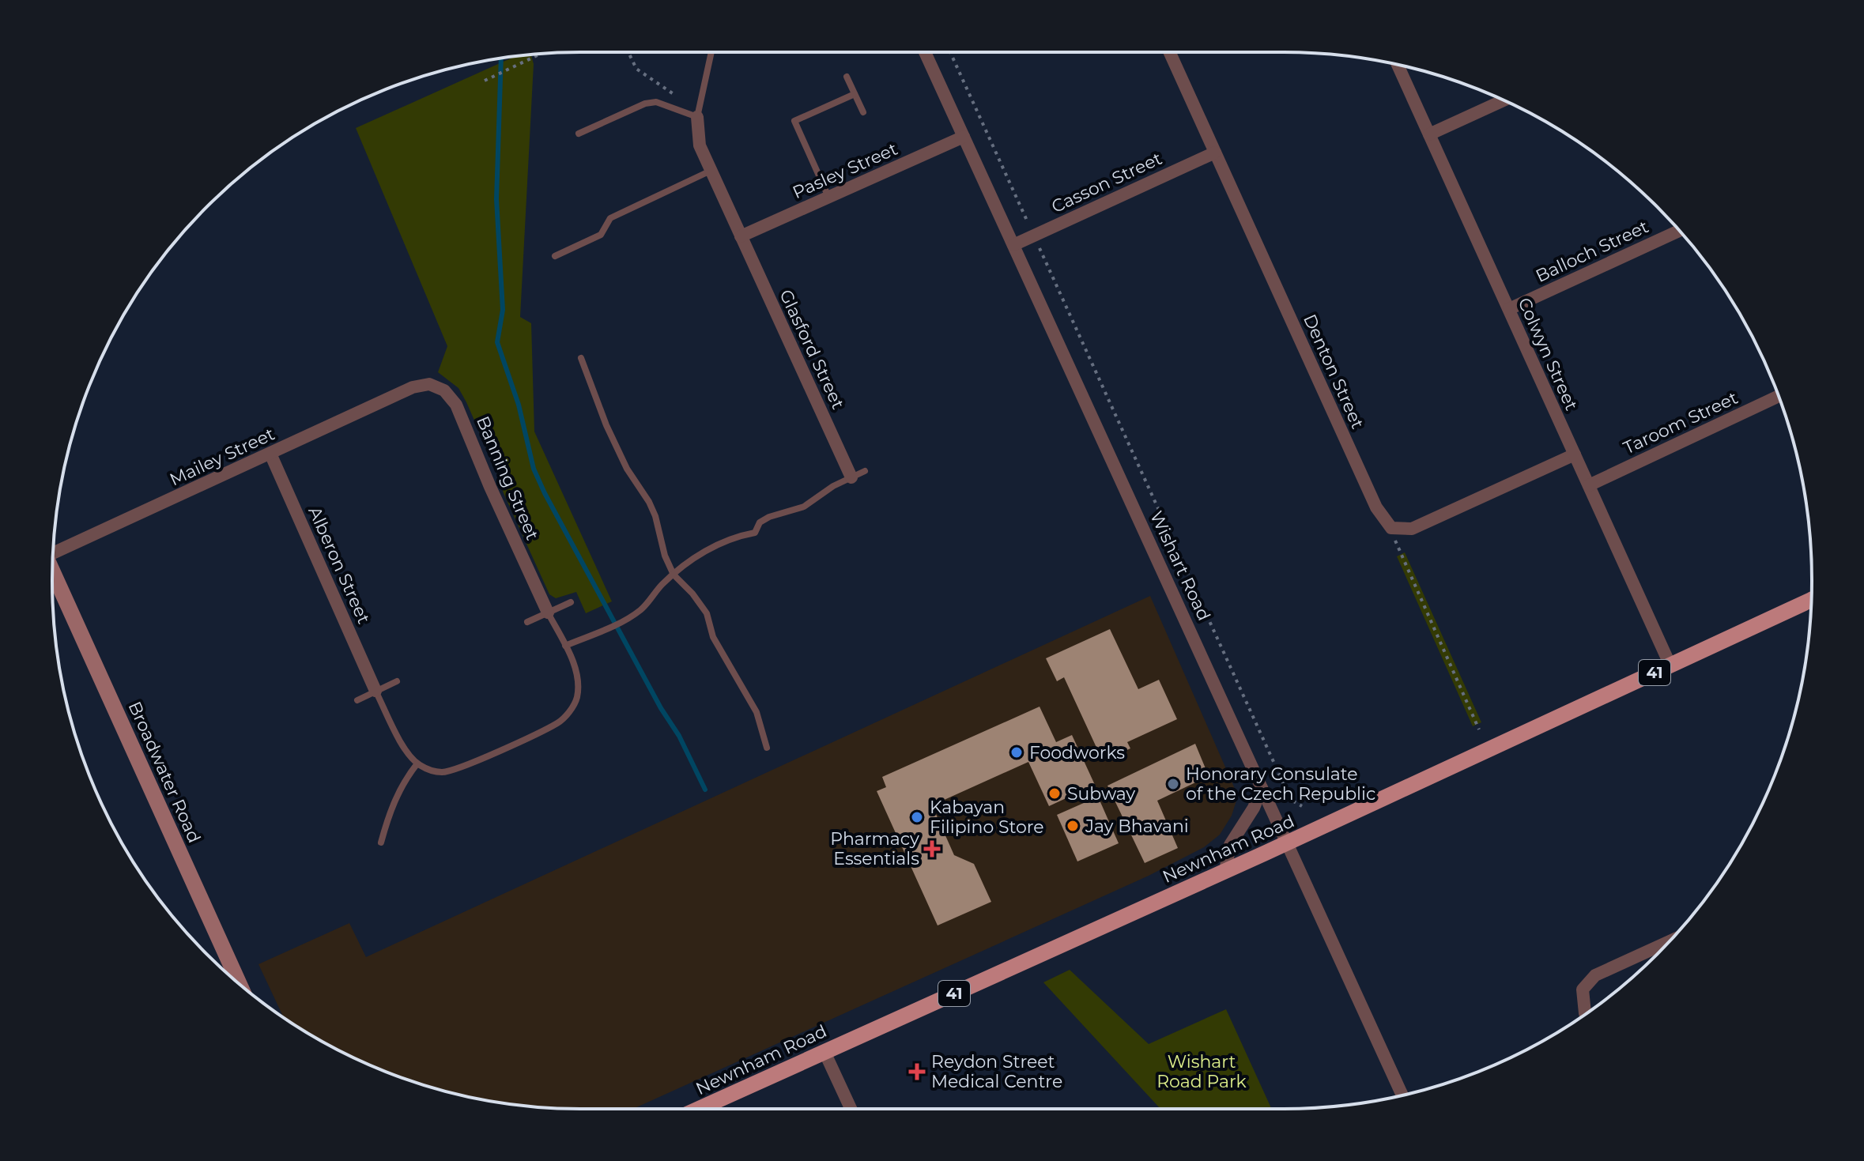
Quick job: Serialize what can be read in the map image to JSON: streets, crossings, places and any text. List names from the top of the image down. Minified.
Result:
{"streets":{"main road":["41","Broadwater Road","Newnham Road"],"street":["Pasley Street","Casson Street","Balloch Street","Glasford Street","Colwyn Street","Denton Street","Taroom Street","Mailey Street","Banning Street","Alberon Street","Wishart Road"]},"crossings":[["Pasley Street","Glasford Street"],["Pasley Street","Wishart Road"],["Casson Street","Denton Street"],["Casson Street","Wishart Road"],["Balloch Street","Colwyn Street"],["Colwyn Street","Taroom Street"],["Colwyn Street","Newnham Road"],["Mailey Street","Banning Street"],["Mailey Street","Alberon Street"],["Wishart Road","Newnham Road"]],"parks":["Wishart Road Park"],"places":{"other":["Foodworks","Honorary Consulate of the Czech Republic","Subway","Kabayan Filipino Store","Jay Bhavani"],"health":["Pharmacy Essentials","Reydon Street Medical Centre"]}}
